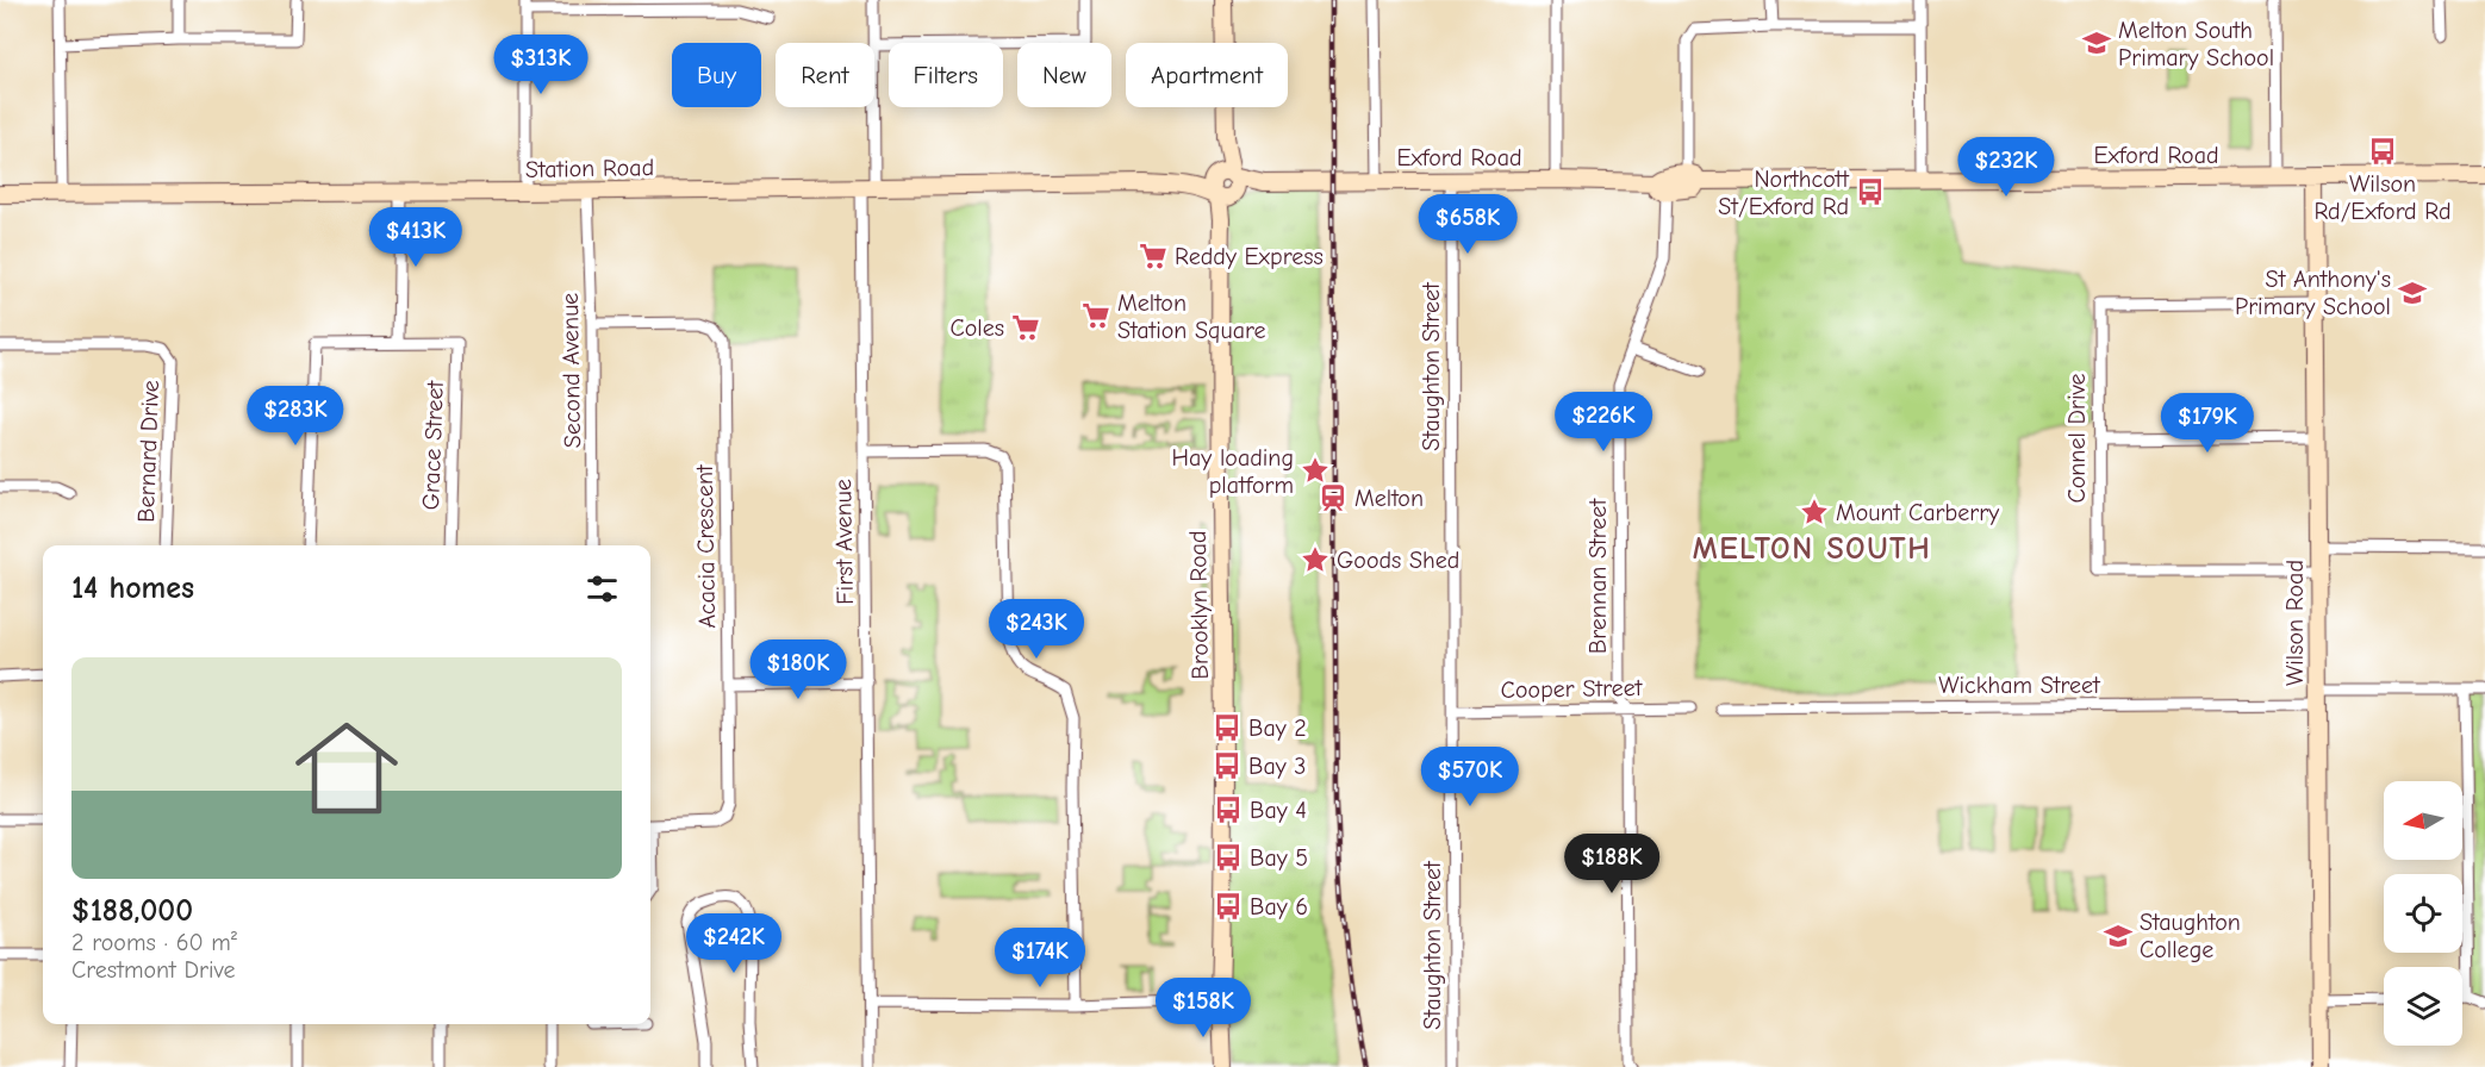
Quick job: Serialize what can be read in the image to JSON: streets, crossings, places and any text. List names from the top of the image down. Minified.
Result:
{"streets":{"street":["Exford Road","Station Road","Staughton Street","Second Avenue","Connel Drive","Grace Street","Bernard Drive","First Avenue","Acacia Crescent","Brennan Street","Brooklyn Road","Wilson Road","Wickham Street","Cooper Street"]},"crossings":[["Exford Road","Station Road"],["Exford Road","Staughton Street"],["Exford Road","Brennan Street"],["Exford Road","Brooklyn Road"],["Exford Road","Wilson Road"],["Station Road","Second Avenue"],["Station Road","First Avenue"],["Station Road","Brooklyn Road"],["Staughton Street","Cooper Street"],["Second Avenue","Acacia Crescent"],["Connel Drive","Wilson Road"],["Brennan Street","Cooper Street"],["Wilson Road","Wickham Street"]],"districts":["MELTON SOUTH"],"places":{"school or university":["Melton South Primary School","St Anthony's Primary School","Staughton College"],"bus stop":["Wilson Rd/Exford Rd","Northcott St/Exford Rd","Bay 2","Bay 3","Bay 4","Bay 5","Bay 6"],"supermarket":["Reddy Express","Melton Station Square","Coles"],"place":["Hay loading platform","Mount Carberry","Goods Shed"],"station":["Melton"]},"north":"left","page":{"price":["$313K","$232K","$658K","$413K","$283K","$226K","$179K","$243K","$180K","$570K","$188K","$242K","$174K","$158K"],"chip":["Buy","Rent","Filters","New","Apartment"],"heading":"14 homes","list":[{"name":"$188,000","note":"2 rooms · 60 m² · Crestmont Drive"}]}}
